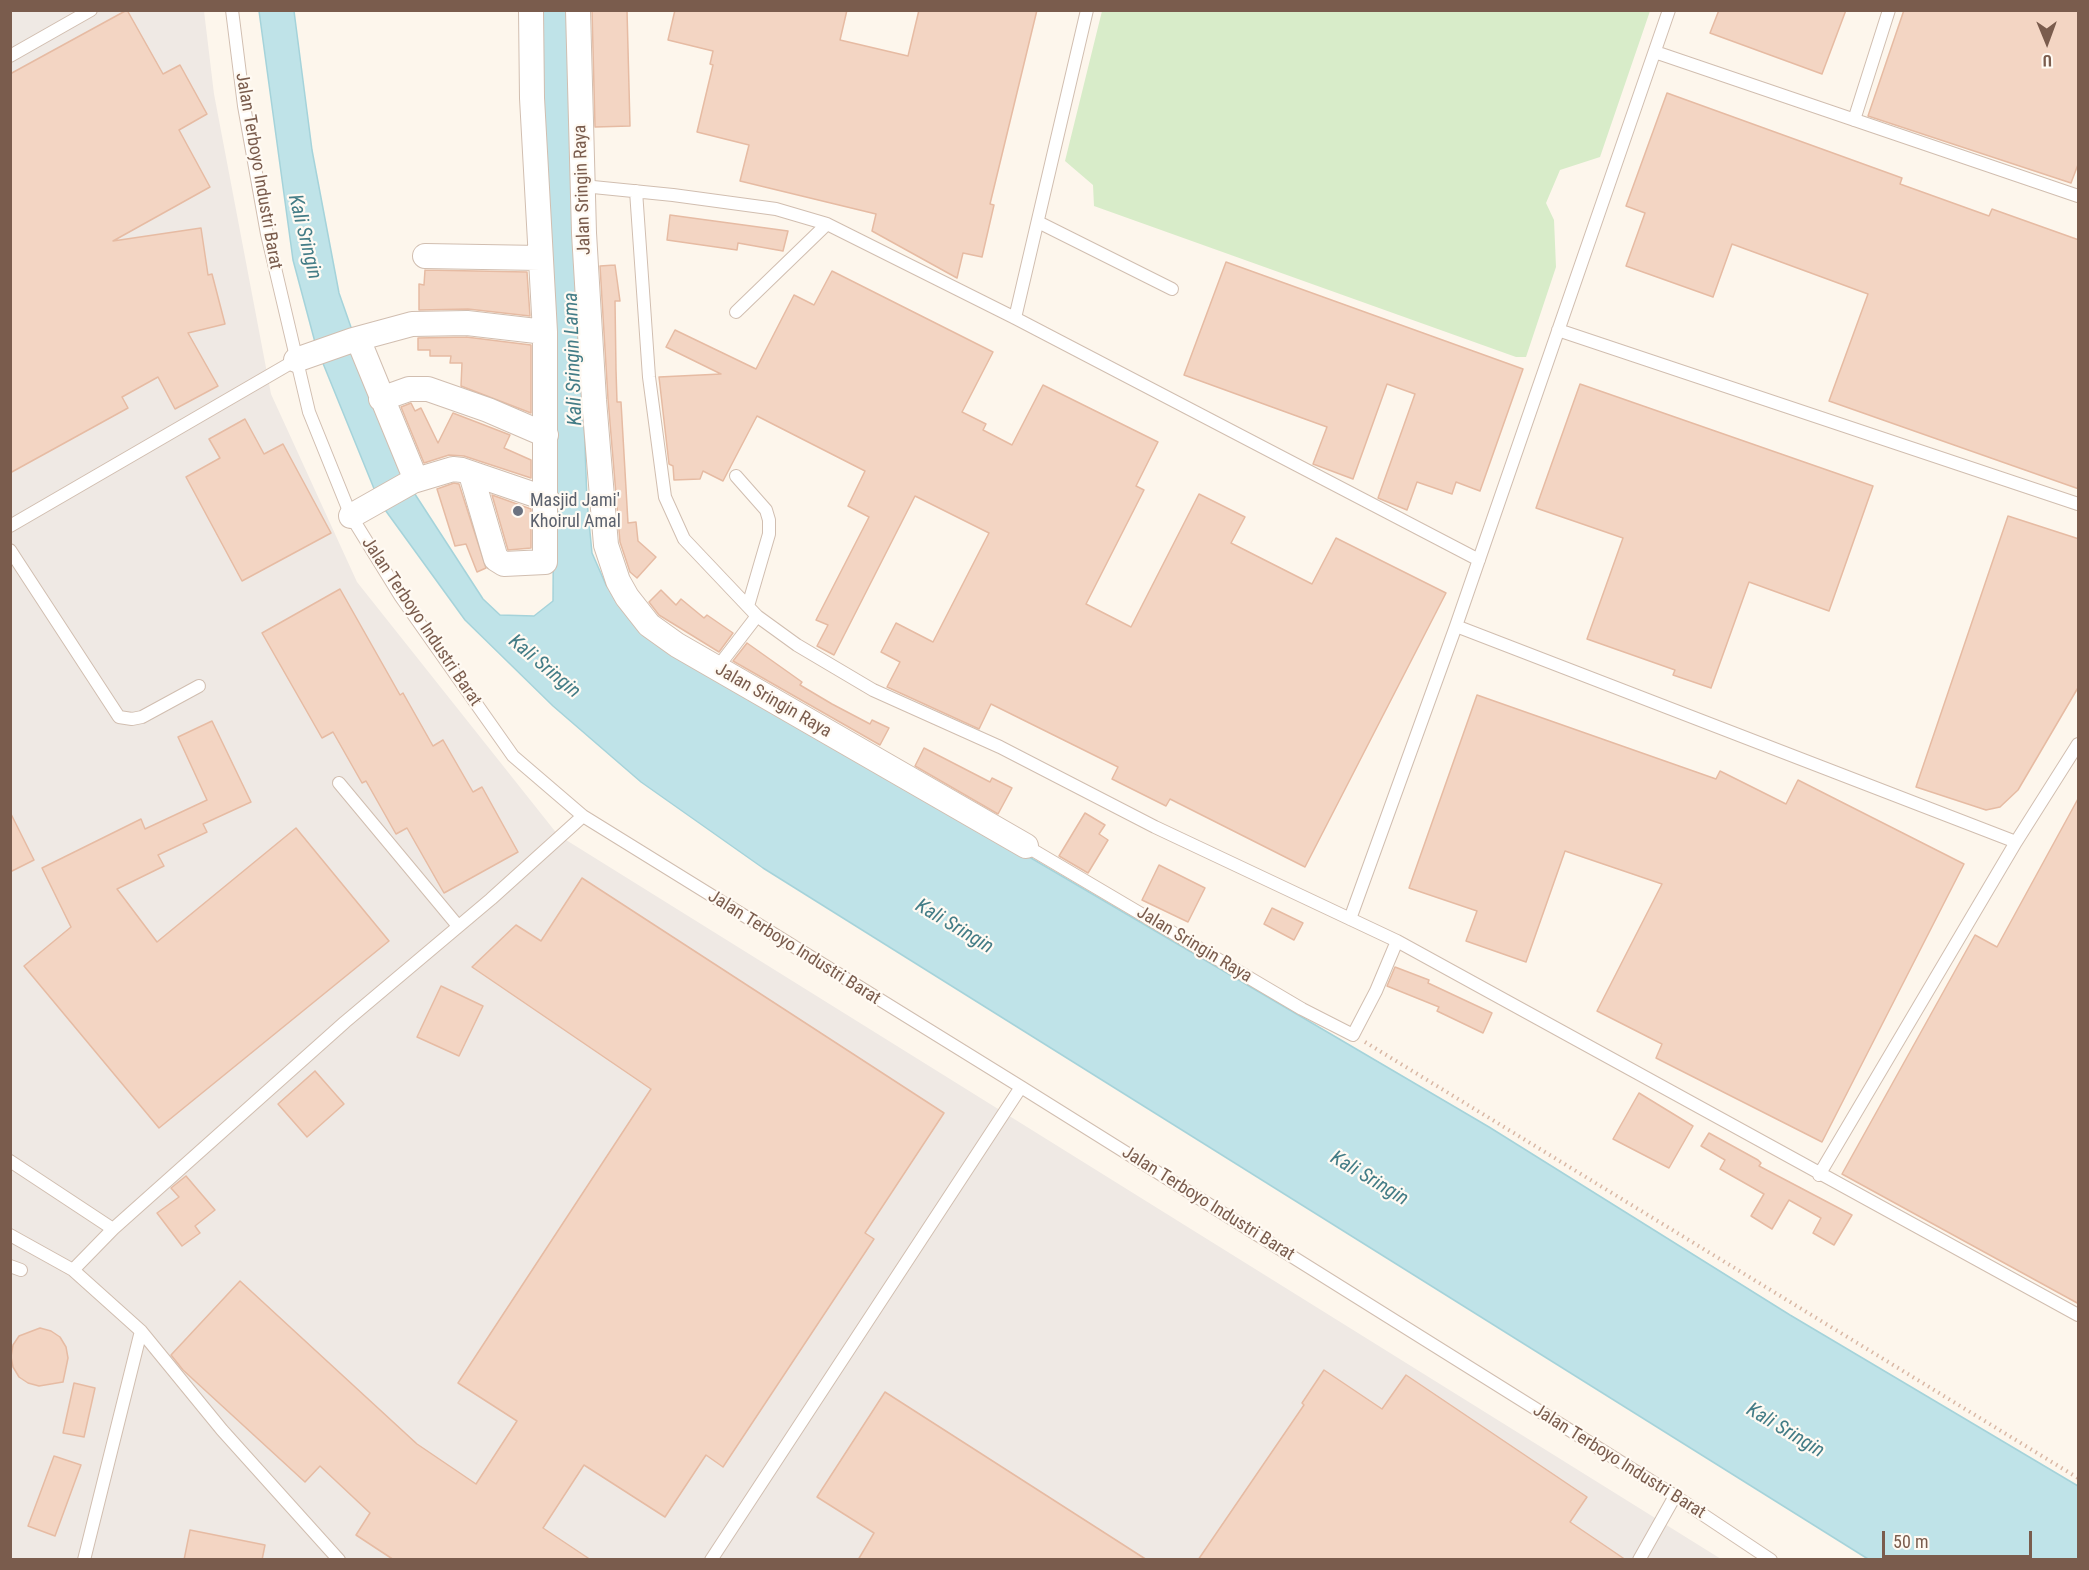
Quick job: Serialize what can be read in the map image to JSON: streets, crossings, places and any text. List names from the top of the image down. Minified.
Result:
{"streets":{"street":["Jalan Sringin Raya"],"lane":["Jalan Terboyo Industri Barat"]},"water":["Kali Sringin","Kali Sringin Lama"],"places":["Masjid Jami' Khoirul Amal"],"scale_bar":"50 m","north":"bottom"}
